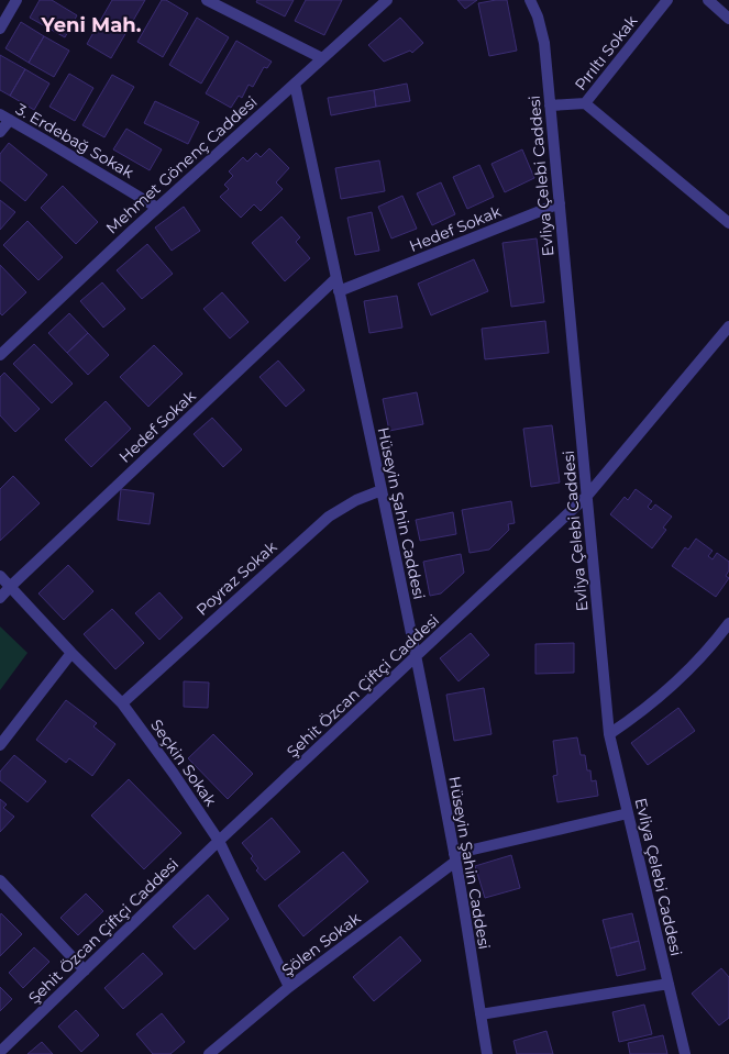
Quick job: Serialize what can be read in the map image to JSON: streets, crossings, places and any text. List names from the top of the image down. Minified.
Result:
{"streets":{"street":["Pırıltı Sokak","3. Erdebağ Sokak","Mehmet Gönenç Caddesi","Evliya Çelebi Caddesi","Hedef Sokak","Hüseyin Şahin Caddesi","Poyraz Sokak","Şehit Özcan Çiftçi Caddesi","Seçkin Sokak","Şölen Sokak"]},"crossings":[["3. Erdebağ Sokak","Mehmet Gönenç Caddesi"],["Mehmet Gönenç Caddesi","Hüseyin Şahin Caddesi"],["Evliya Çelebi Caddesi","Hedef Sokak"],["Evliya Çelebi Caddesi","Şehit Özcan Çiftçi Caddesi"],["Hedef Sokak","Hüseyin Şahin Caddesi"],["Hedef Sokak","Seçkin Sokak"],["Hüseyin Şahin Caddesi","Poyraz Sokak"],["Hüseyin Şahin Caddesi","Şehit Özcan Çiftçi Caddesi"],["Hüseyin Şahin Caddesi","Şölen Sokak"],["Poyraz Sokak","Seçkin Sokak"],["Şehit Özcan Çiftçi Caddesi","Seçkin Sokak"],["Seçkin Sokak","Şölen Sokak"]],"districts":["Yeni Mah."]}
